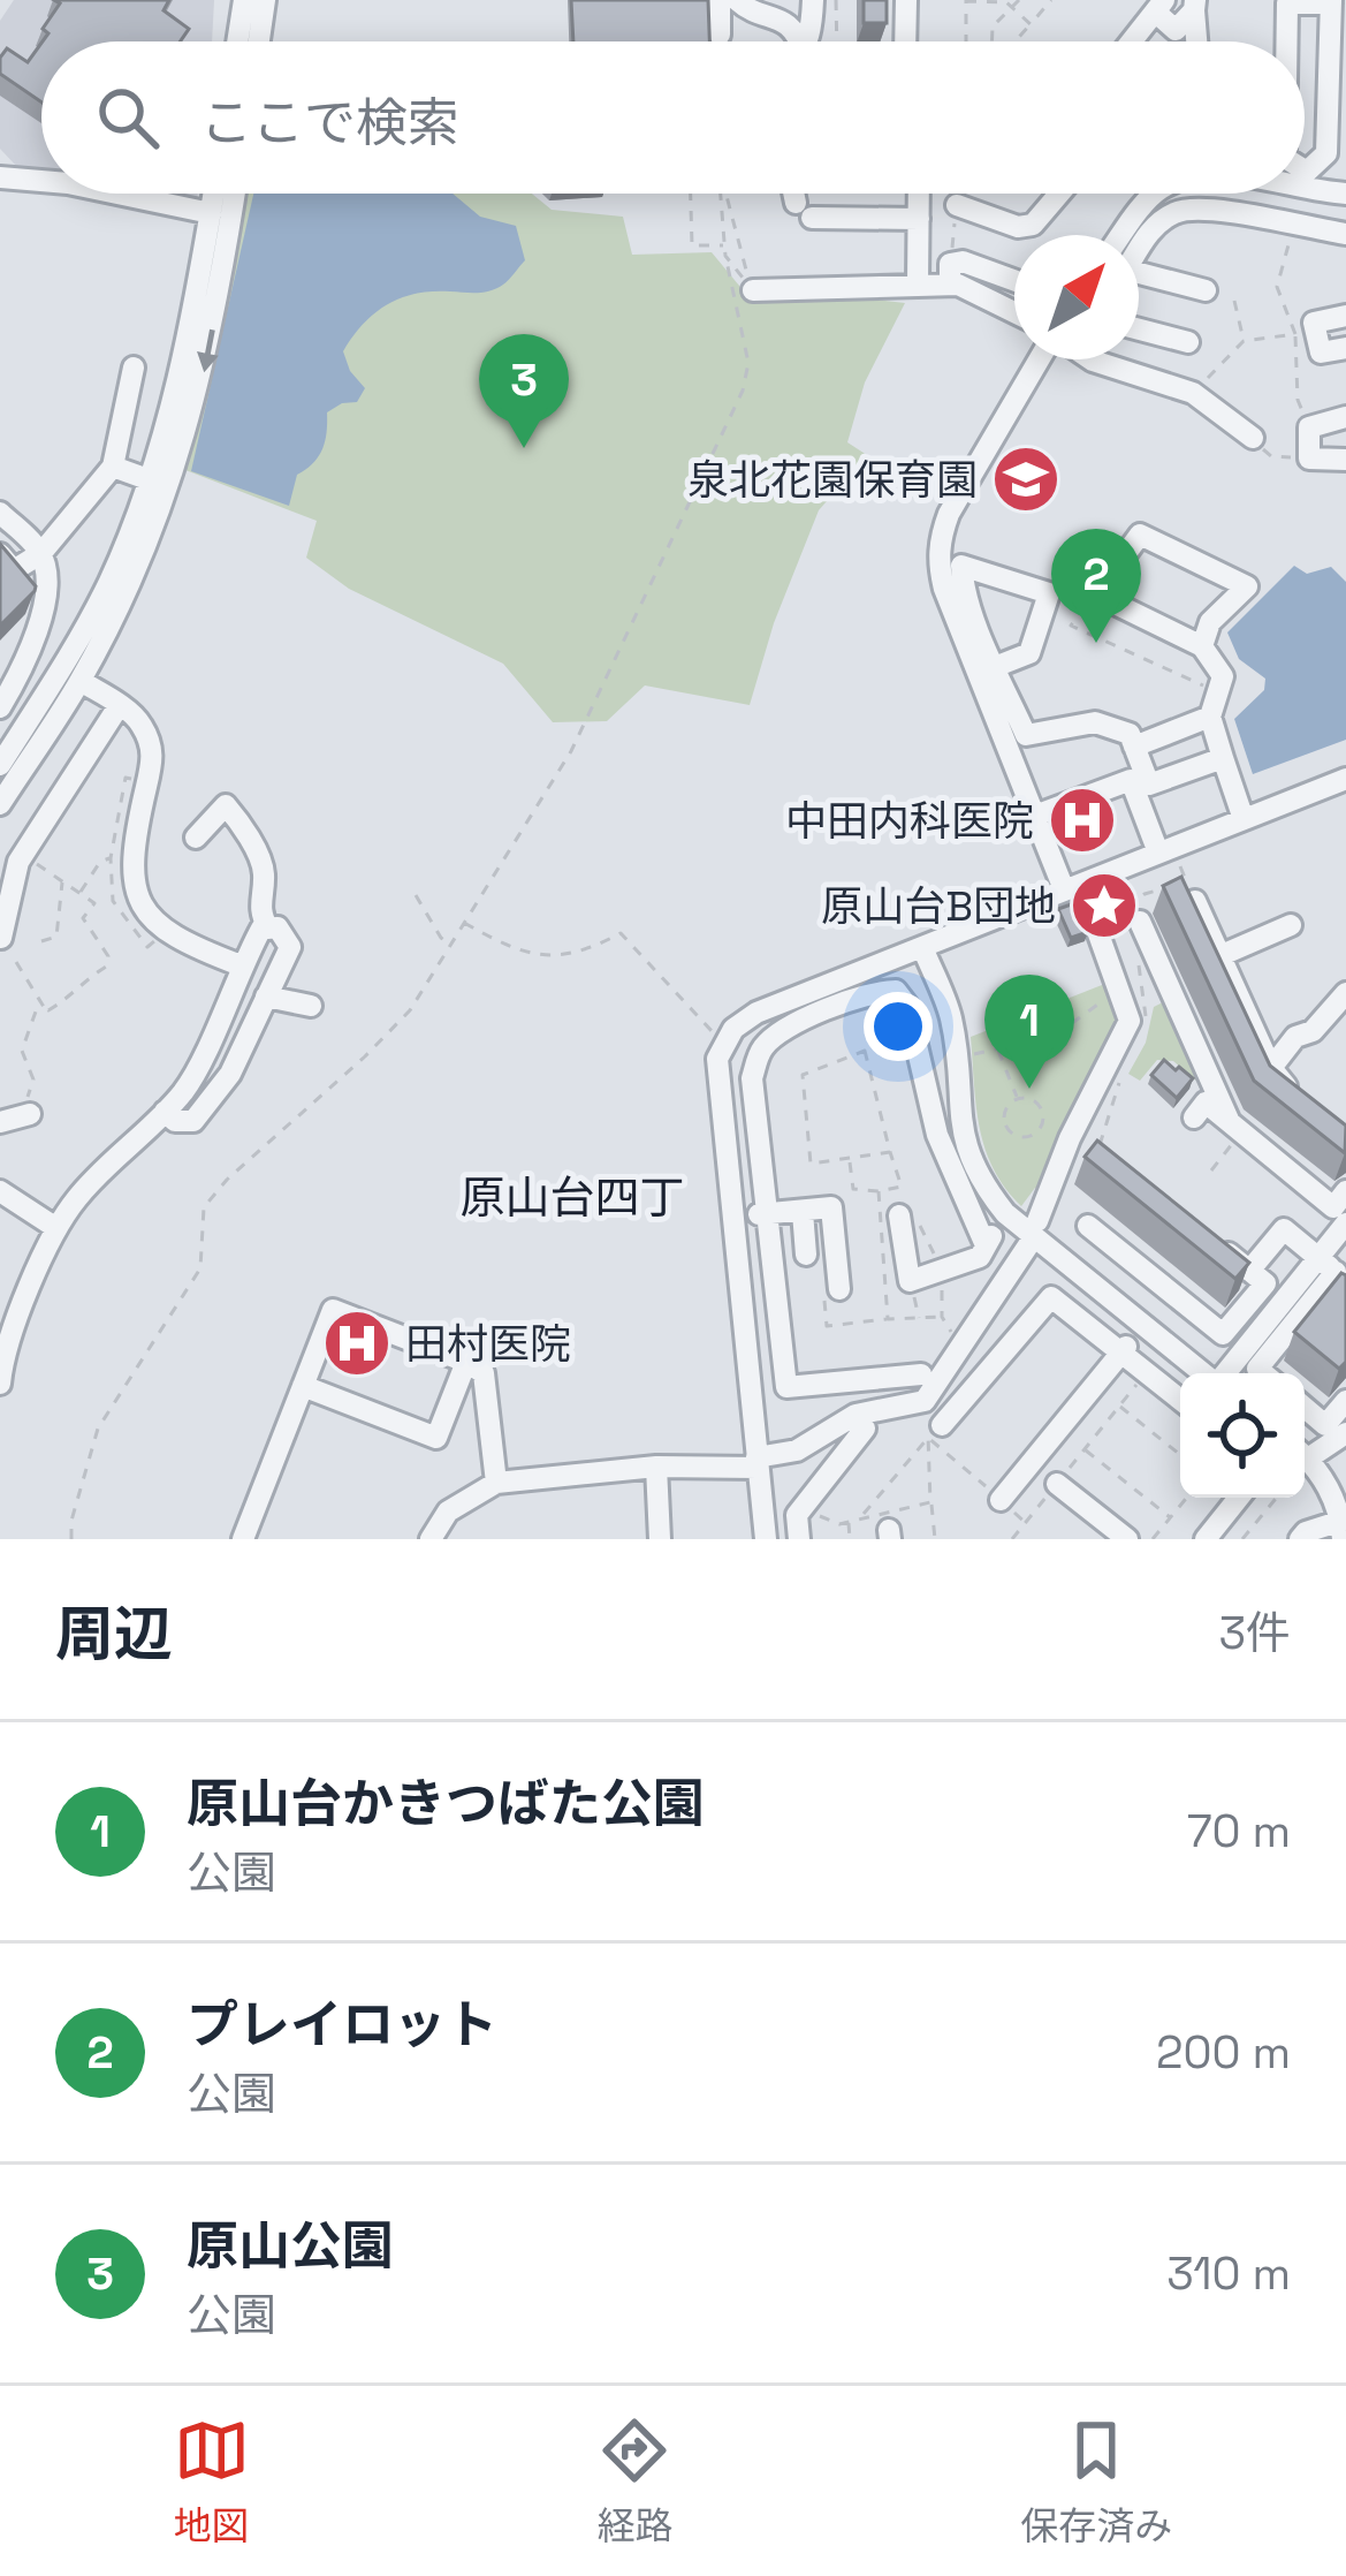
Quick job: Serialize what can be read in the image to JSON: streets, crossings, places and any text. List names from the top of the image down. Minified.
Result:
{"districts":["原山台四丁"],"places":{"school or university":["泉北花園保育園"],"hospital":["中田内科医院","田村医院"],"place":["原山台B団地"]},"north":"top right","page":{"search":"ここで検索","pins":["3","2","1"],"heading":["周辺","3件"],"list":[{"mark":"1","name":"原山台かきつばた公園","note":"公園","value":"70 m"},{"mark":"2","name":"プレイロット","note":"公園","value":"200 m"},{"mark":"3","name":"原山公園","note":"公園","value":"310 m"}],"nav":["地図","経路","保存済み"]}}
